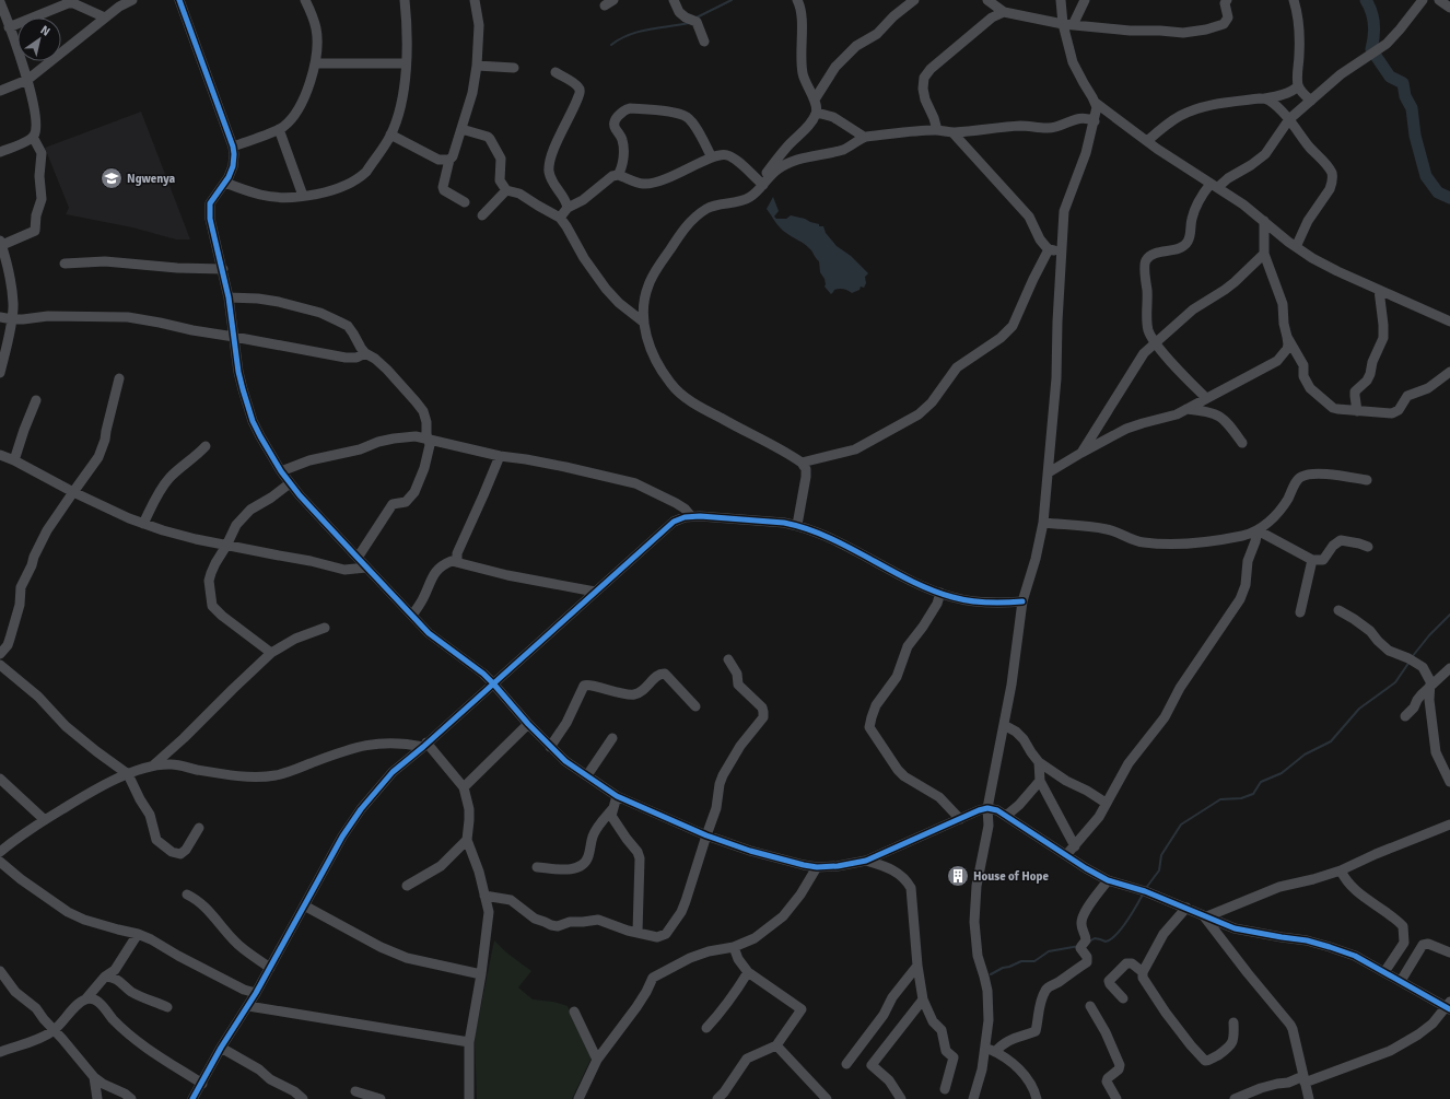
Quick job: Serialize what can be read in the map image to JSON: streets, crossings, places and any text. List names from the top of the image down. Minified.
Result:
{"places":{"school or university":["Ngwenya"],"building":["House of Hope"]},"north":"top right"}
